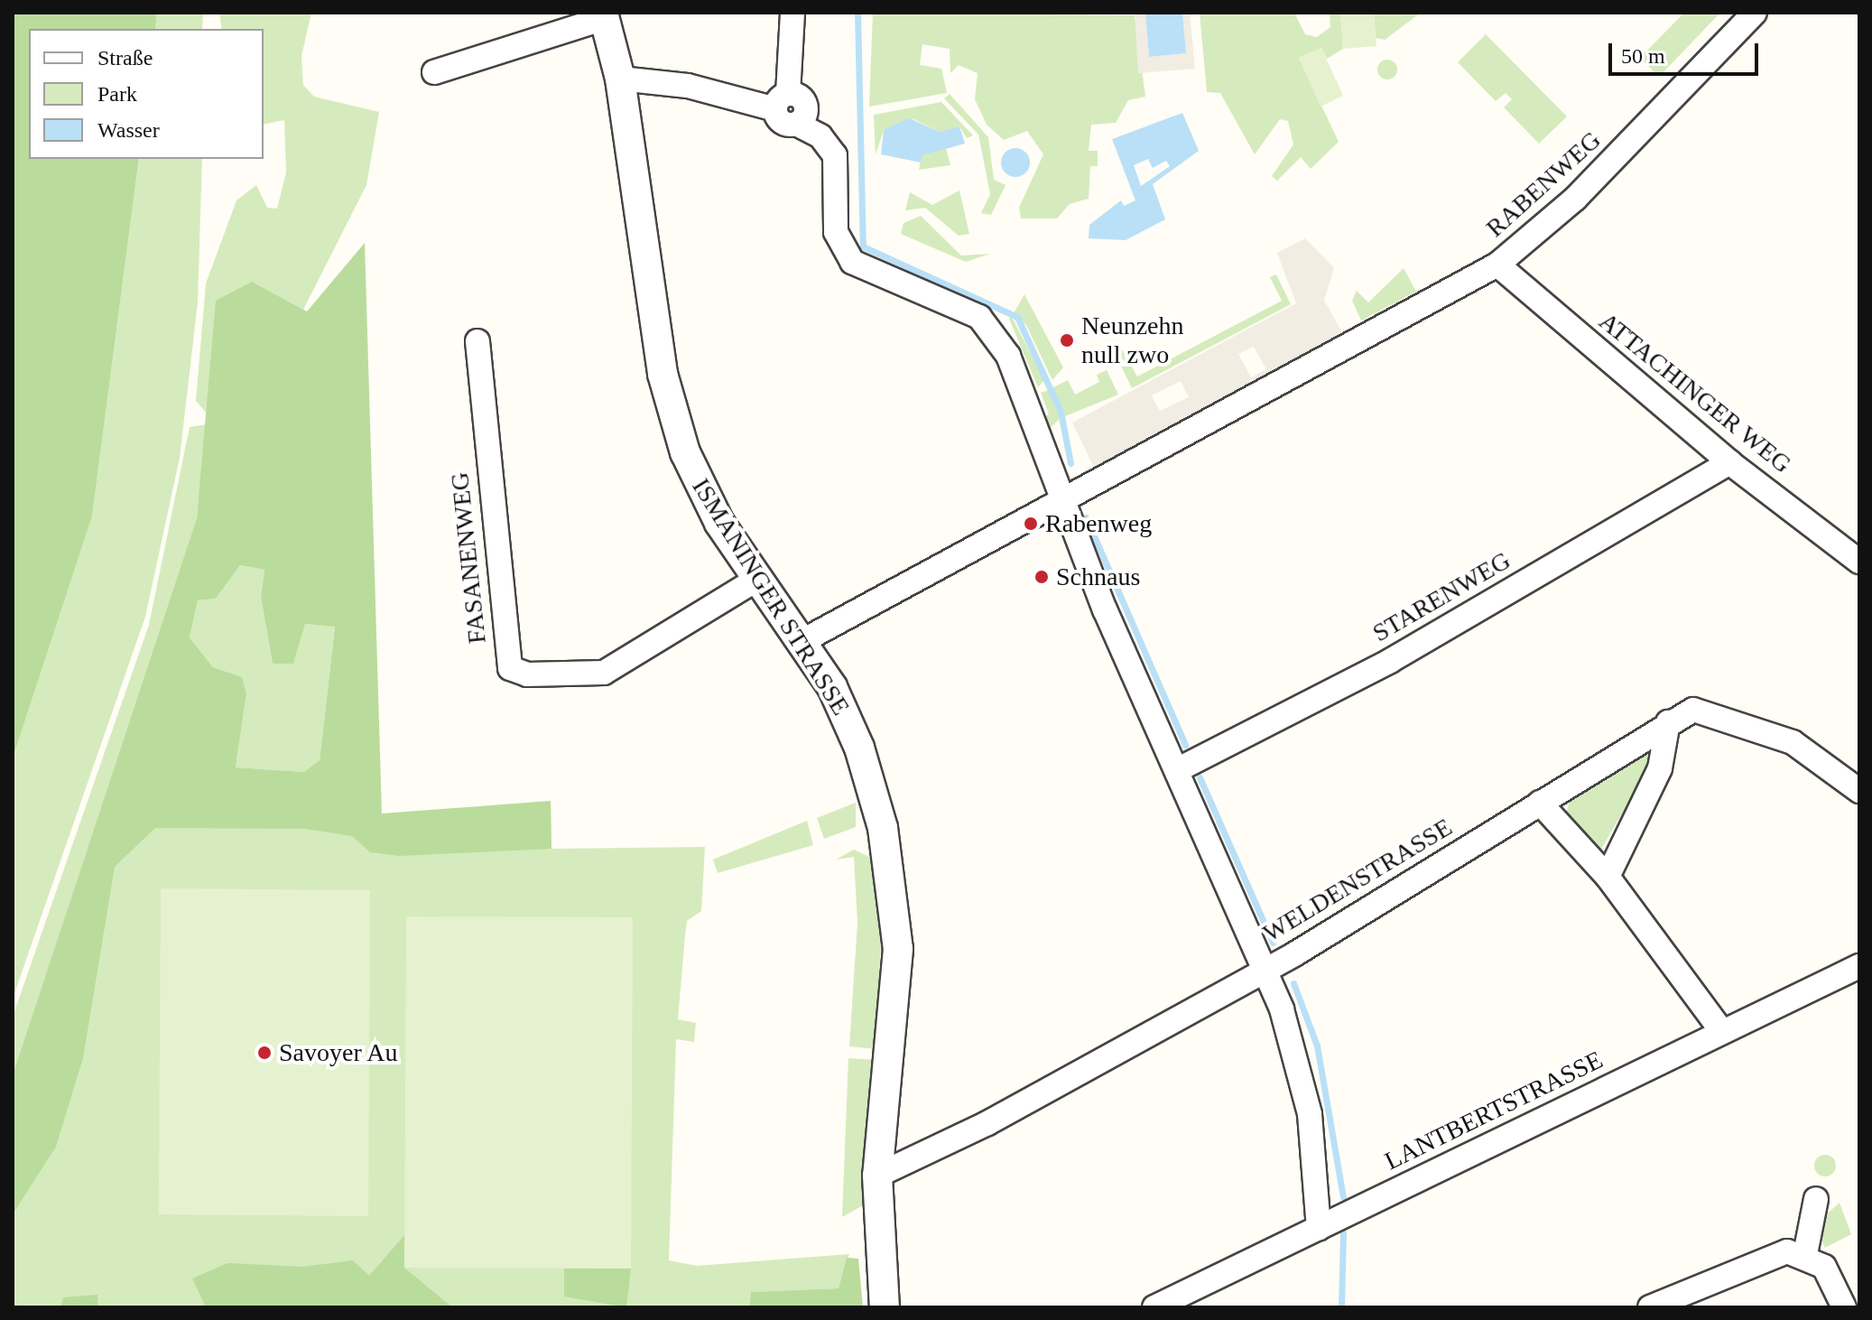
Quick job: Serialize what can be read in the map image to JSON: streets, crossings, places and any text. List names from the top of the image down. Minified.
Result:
{"streets":{"street":["RABENWEG","ATTACHINGER WEG","FASANENWEG","ISMANINGER STRASSE","STARENWEG","WELDENSTRASSE","LANTBERTSTRASSE"]},"crossings":[["RABENWEG","ATTACHINGER WEG"],["RABENWEG","ISMANINGER STRASSE"],["ATTACHINGER WEG","STARENWEG"],["FASANENWEG","ISMANINGER STRASSE"],["ISMANINGER STRASSE","WELDENSTRASSE"]],"places":["Neunzehn null zwo","Rabenweg","Schnaus","Savoyer Au"],"legend":["Straße","Park","Wasser"],"scale_bar":"50 m"}
